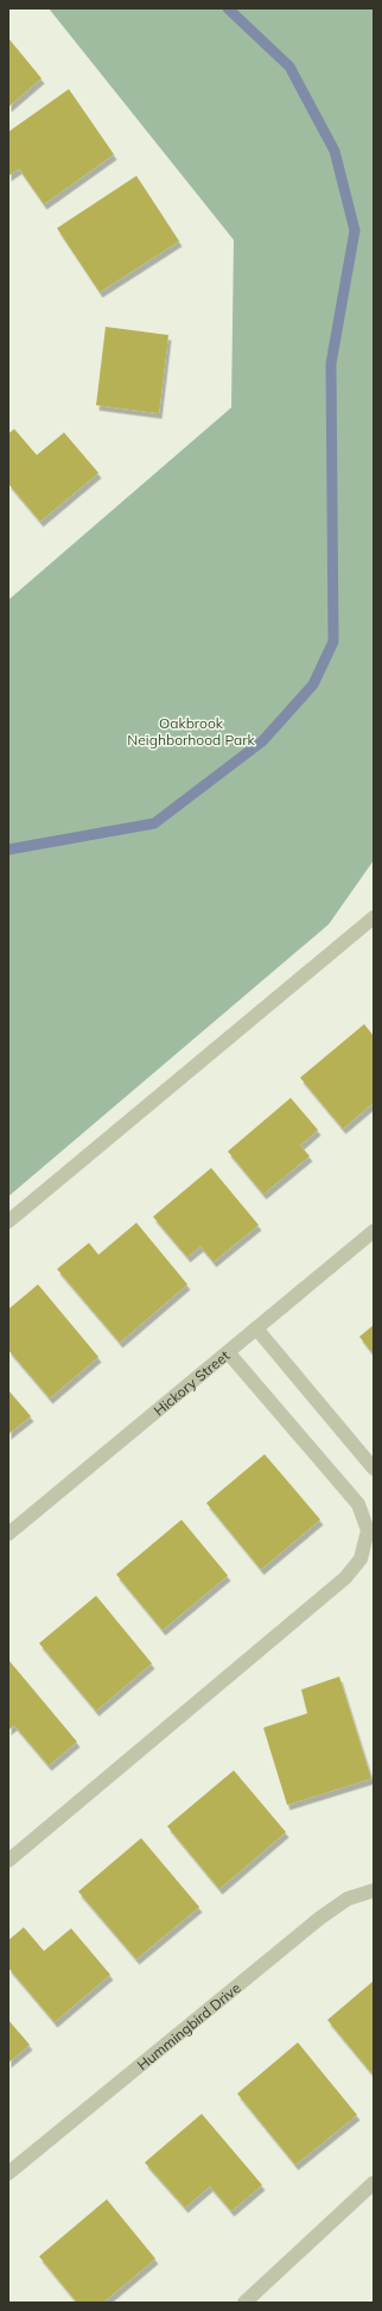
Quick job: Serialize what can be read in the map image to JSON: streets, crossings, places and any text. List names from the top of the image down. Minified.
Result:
{"streets":{"street":["Hickory Street","Hummingbird Drive"]},"parks":["Oakbrook Neighborhood Park"]}
